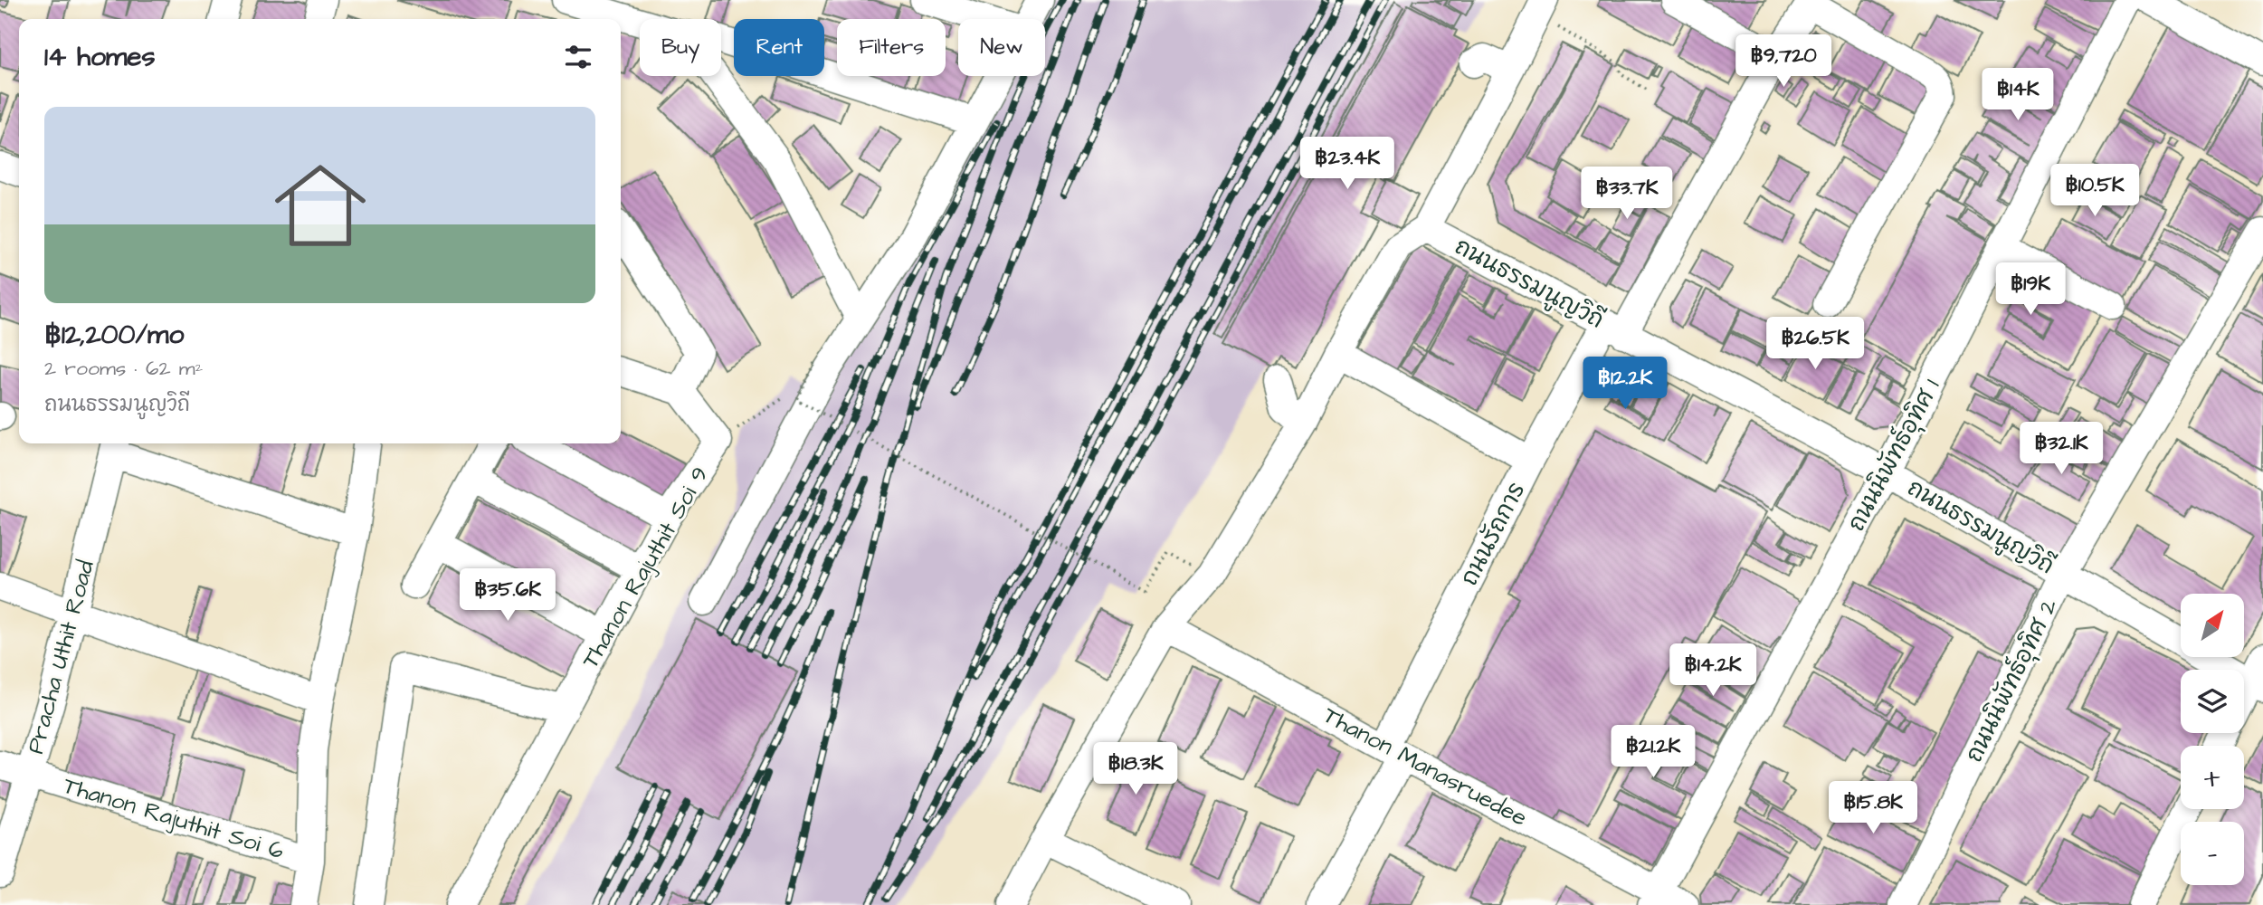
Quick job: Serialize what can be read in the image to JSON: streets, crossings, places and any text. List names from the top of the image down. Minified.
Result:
{"streets":{"street":["ถนนธรรมนูญวิถี","ถนนนิพัทธ์อุทิศ 1","ถนนรัถการ","Thanon Rajuthit Soi 9","Pracha Uthit Road","ถนนนิพัทธ์อุทิศ 2","Thanon Manasruedee","Thanon Rajuthit Soi 6"]},"crossings":[["ถนนธรรมนูญวิถี","ถนนนิพัทธ์อุทิศ 1"],["ถนนธรรมนูญวิถี","ถนนรัถการ"],["ถนนธรรมนูญวิถี","ถนนนิพัทธ์อุทิศ 2"],["ถนนนิพัทธ์อุทิศ 1","Thanon Manasruedee"],["ถนนรัถการ","Thanon Manasruedee"],["Pracha Uthit Road","Thanon Rajuthit Soi 6"]],"north":"top right","page":{"chip":["Buy","Rent","Filters","New"],"heading":"14 homes","price":["฿9,720","฿14K","฿23.4K","฿10.5K","฿33.7K","฿19K","฿26.5K","฿12.2K","฿32.1K","฿35.6K","฿14.2K","฿21.2K","฿18.3K","฿15.8K"],"list":[{"name":"฿12,200/mo","note":"2 rooms · 62 m² · ถนนธรรมนูญวิถี"}],"map_buttons":["+","−"]}}
